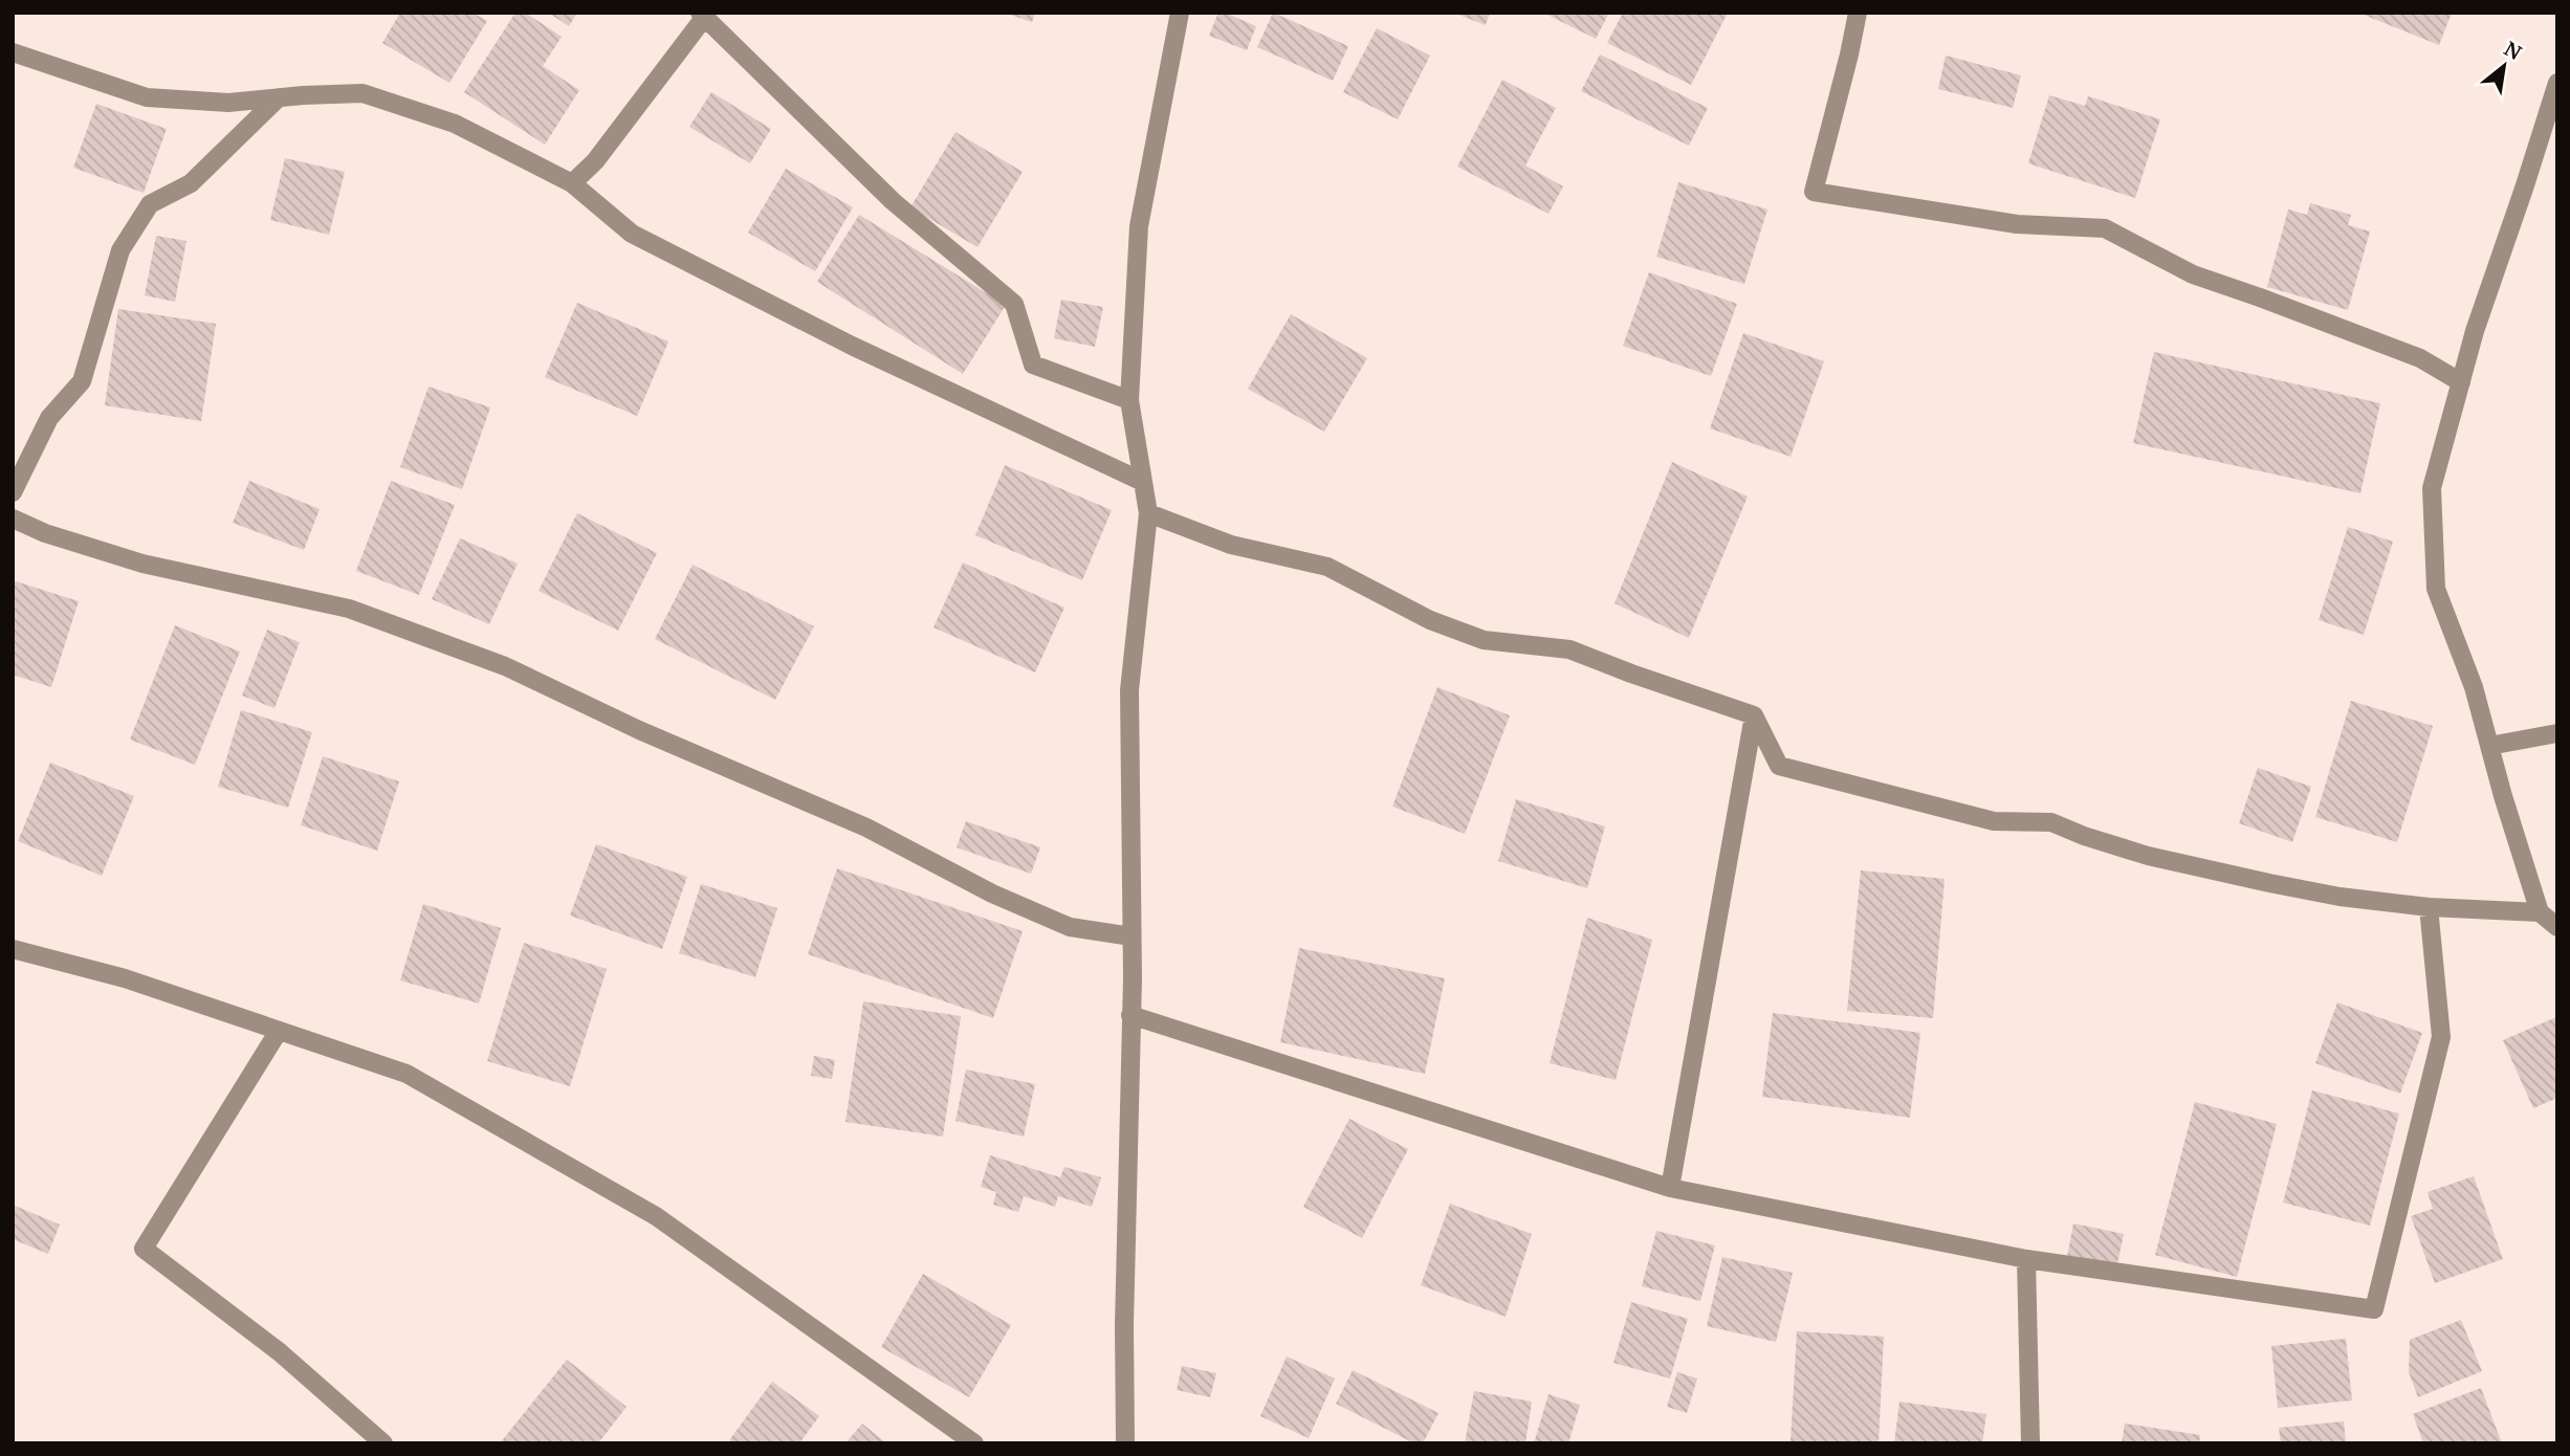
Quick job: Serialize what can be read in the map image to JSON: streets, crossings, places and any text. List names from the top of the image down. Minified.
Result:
{"north":"top right"}
